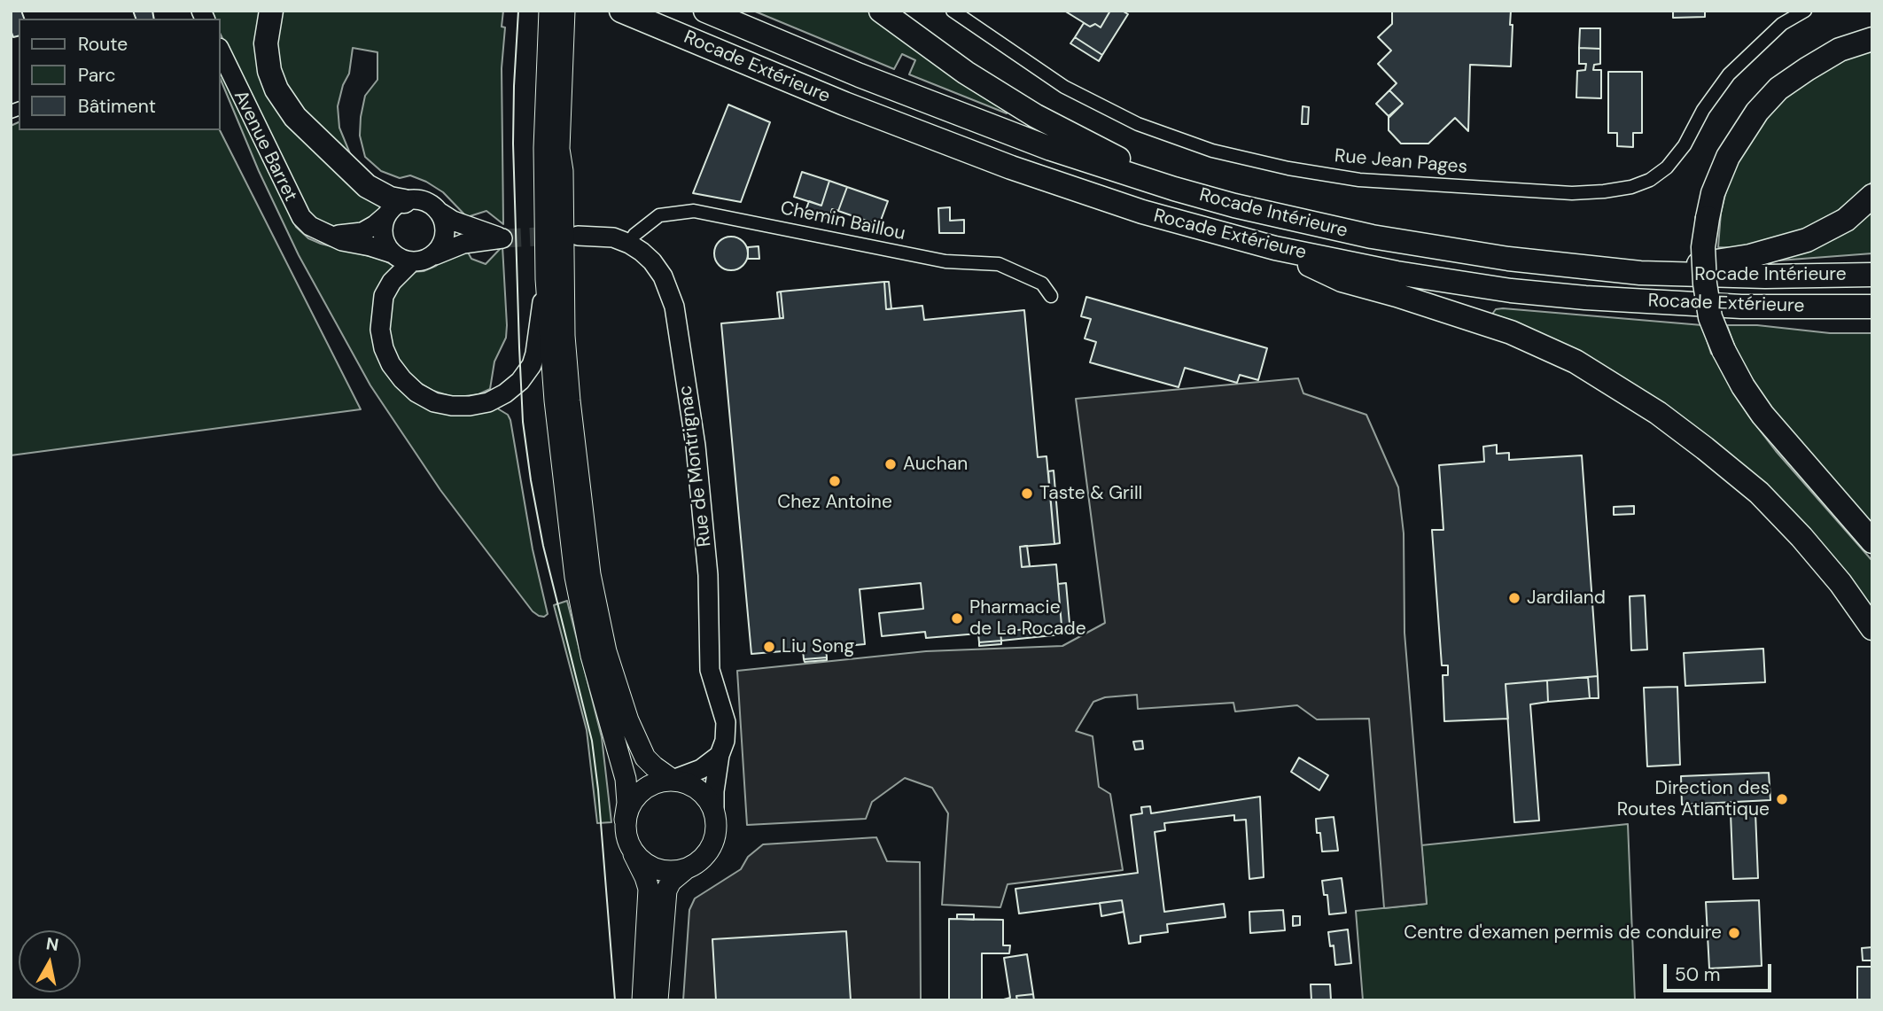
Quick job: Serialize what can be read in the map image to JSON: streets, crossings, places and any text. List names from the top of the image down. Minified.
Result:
{"streets":{"highway":["Rocade Extérieure","Rocade Intérieure"],"main road":["Avenue Barret","Rue de Montrignac"],"street":["Rue Jean Pages","Chemin Baillou"]},"crossings":[["Chemin Baillou","Rue de Montrignac"]],"places":["Auchan","Chez Antoine","Taste & Grill","Jardiland","Pharmacie de La Rocade","Liu Song","Direction des Routes Atlantique","Centre d'examen permis de conduire"],"legend":["Route","Parc","Bâtiment"],"scale_bar":"50 m","north":"top"}
